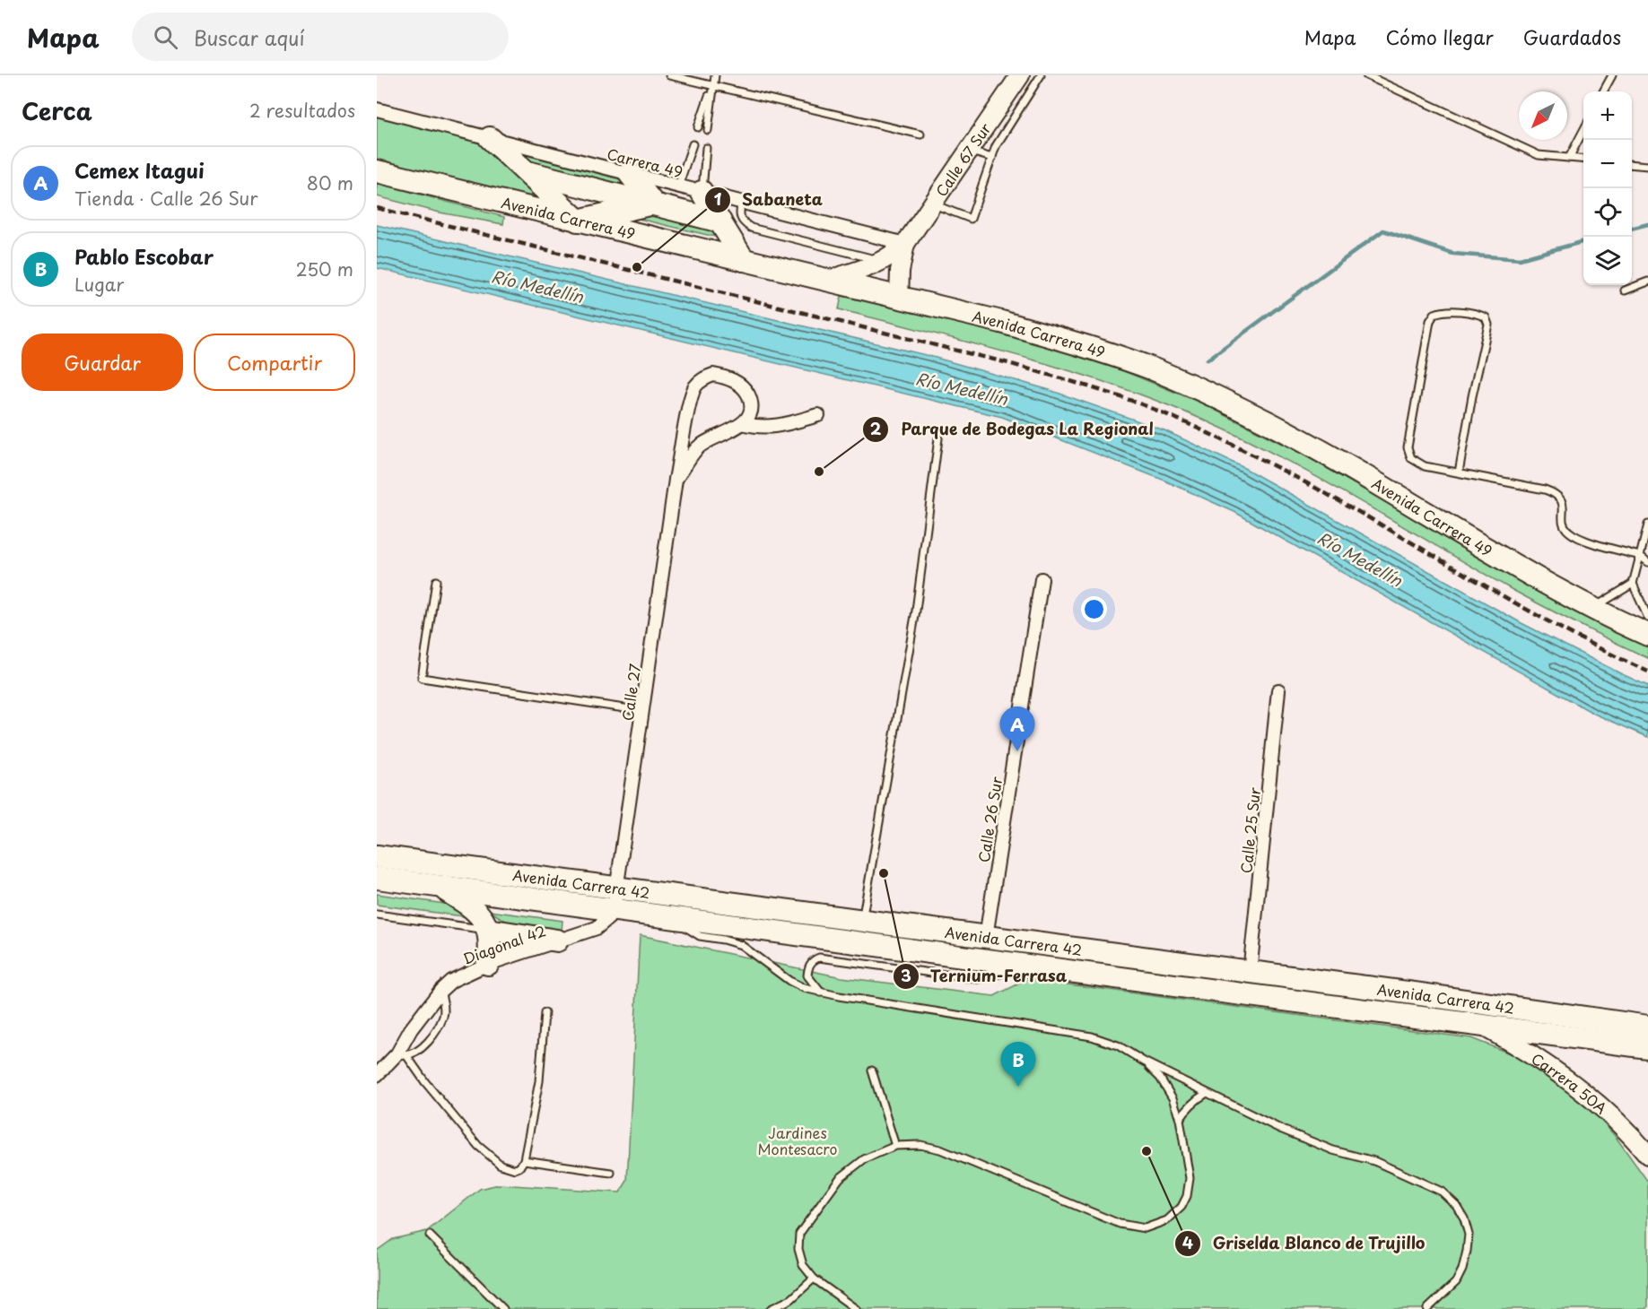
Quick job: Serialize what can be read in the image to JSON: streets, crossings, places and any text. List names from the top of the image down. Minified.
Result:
{"streets":{"highway":["Avenida Carrera 49","Avenida Carrera 42"],"street":["Calle 67 Sur","Carrera 49","Calle 27","Calle 26 Sur","Calle 25 Sur","Diagonal 42","Carrera 50A"]},"crossings":[["Calle 67 Sur","Carrera 49"],["Calle 67 Sur","Avenida Carrera 49"],["Calle 27","Avenida Carrera 42"],["Calle 27","Diagonal 42"],["Calle 26 Sur","Avenida Carrera 42"],["Calle 25 Sur","Avenida Carrera 42"],["Avenida Carrera 42","Diagonal 42"],["Avenida Carrera 42","Carrera 50A"]],"water":["Río Medellín"],"parks":["Jardines Montesacro"],"places":["Sabaneta","Parque de Bodegas La Regional","Ternium-Ferrasa","Griselda Blanco de Trujillo"],"north":"bottom left","page":{"header":"Mapa","search":"Buscar aquí","nav":["Mapa","Cómo llegar","Guardados"],"heading":["Cerca","2 resultados"],"map_buttons":["+","−"],"list":[{"mark":"A","name":"Cemex Itagui","note":"Tienda · Calle 26 Sur","value":"80 m"},{"mark":"B","name":"Pablo Escobar","note":"Lugar","value":"250 m"}],"buttons":["Guardar","Compartir"],"pins":["A","B"]}}
